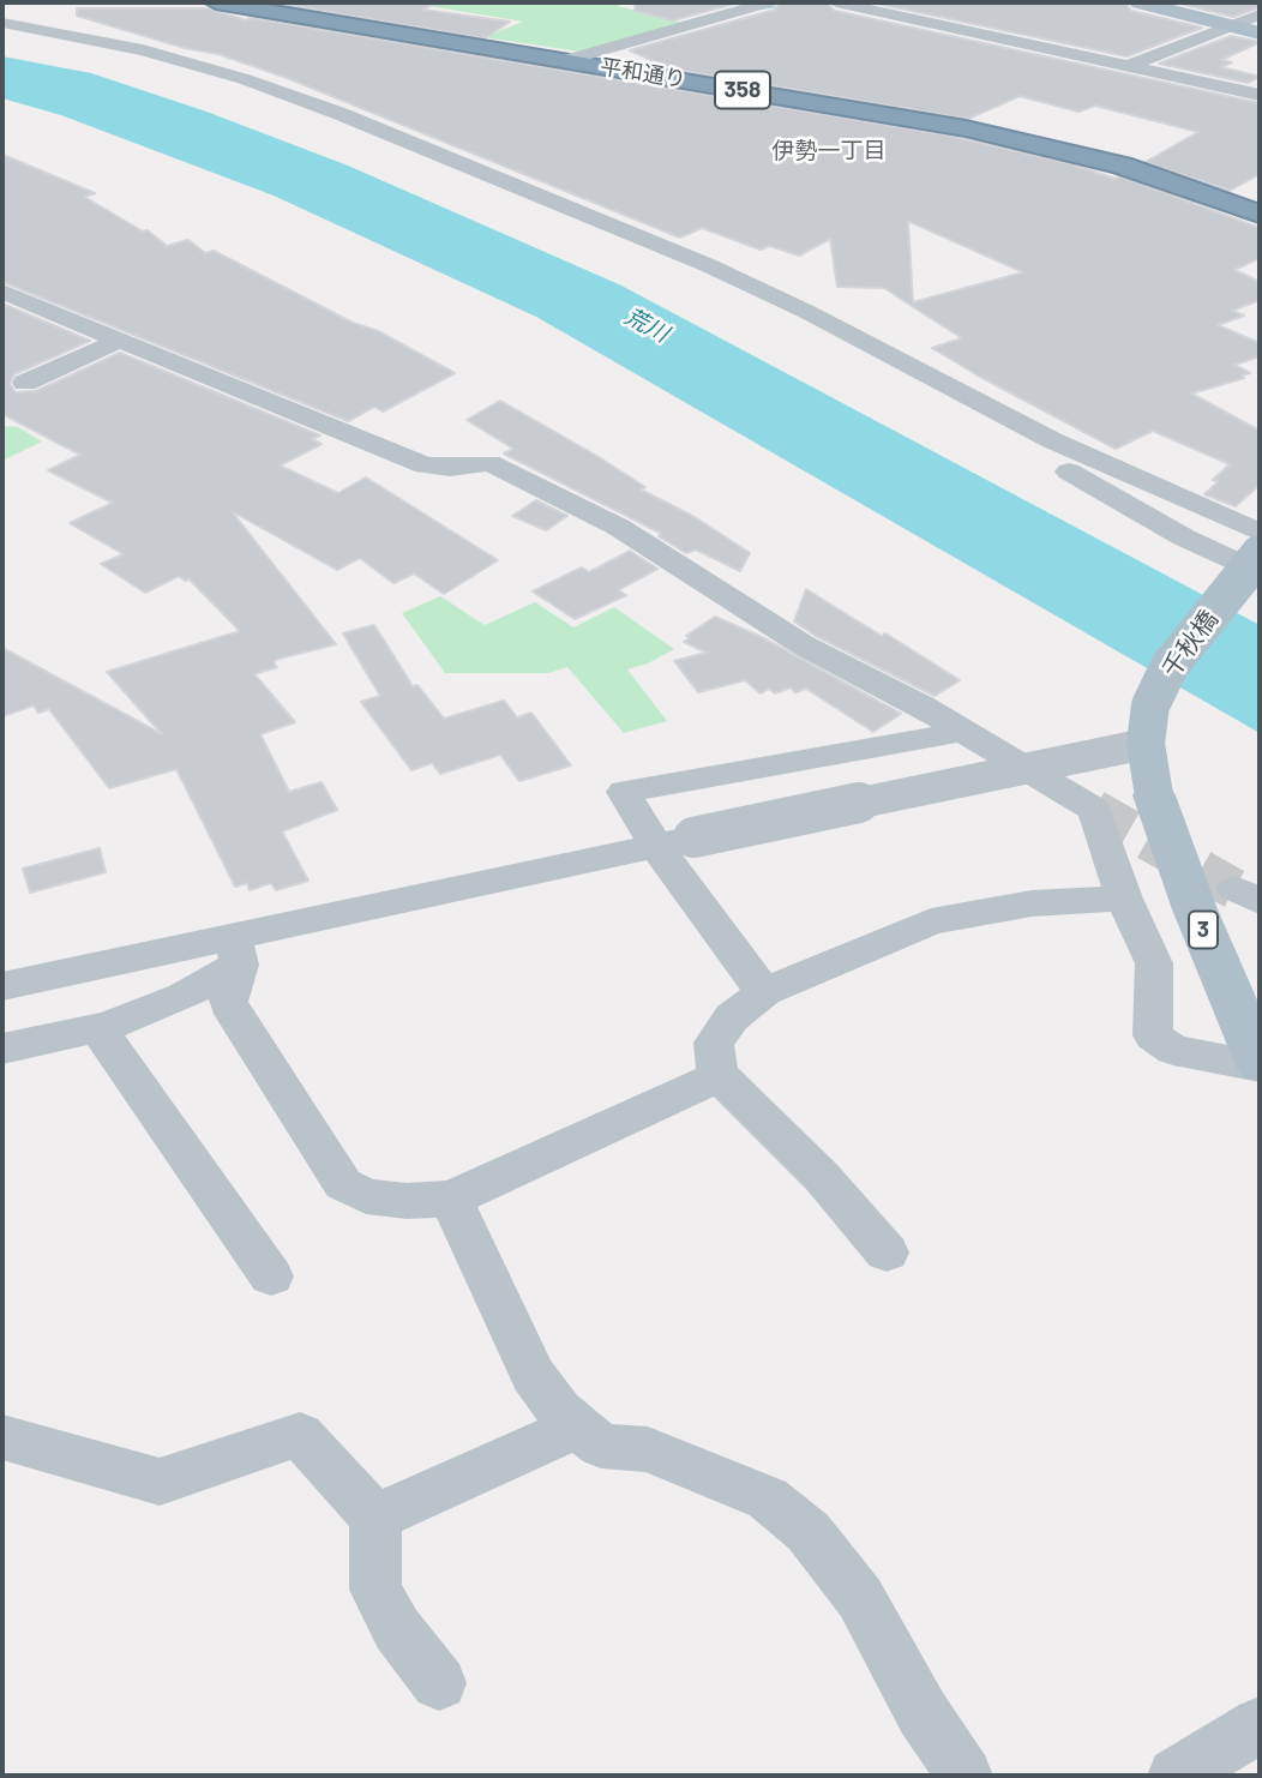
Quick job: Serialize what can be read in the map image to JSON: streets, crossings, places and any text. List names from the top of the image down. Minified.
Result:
{"streets":{"highway":["平和通り","358"],"main road":["千秋橋","3"]},"districts":["伊勢一丁目"],"water":["荒川"]}
